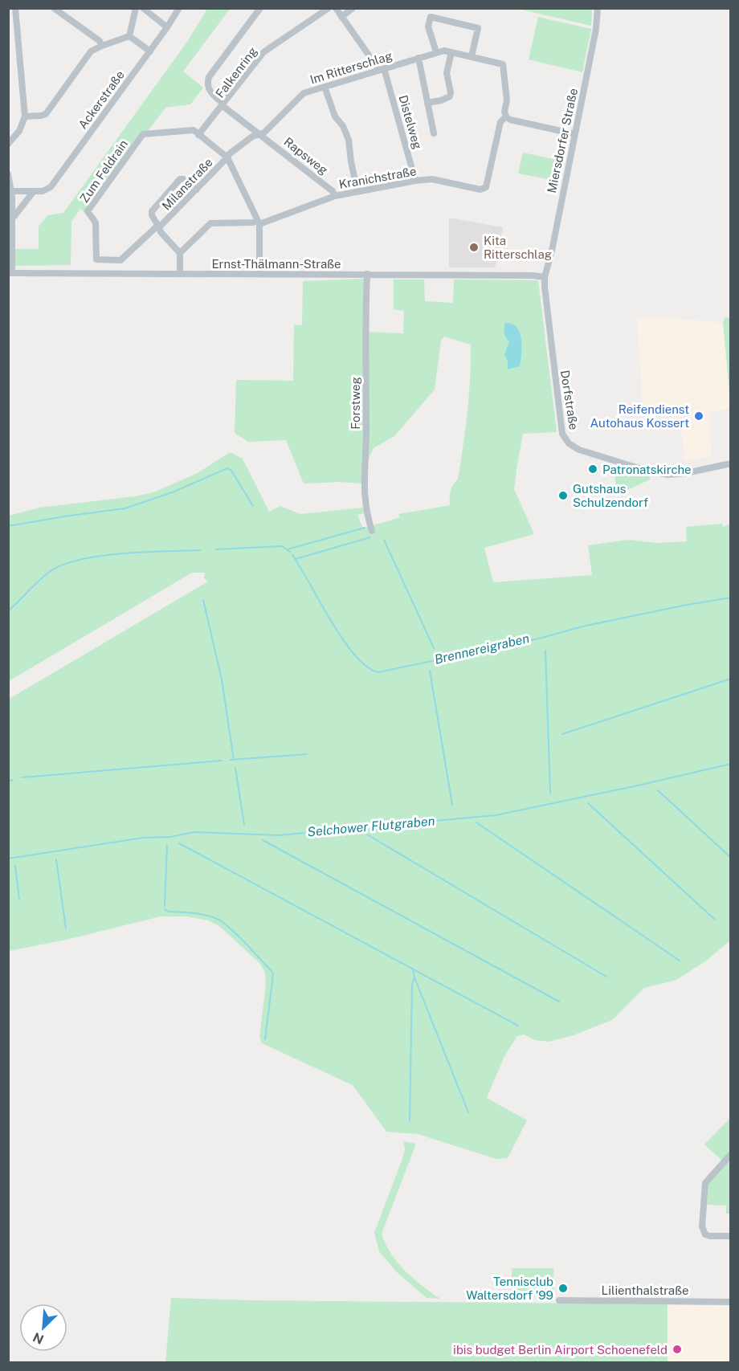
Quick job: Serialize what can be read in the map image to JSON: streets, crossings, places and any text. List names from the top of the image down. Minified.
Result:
{"streets":{"street":["Im Ritterschlag","Falkenring","Ackerstraße","Distelweg","Miersdorfer Straße","Rapsweg","Zum Feldrain","Kranichstraße","Milanstraße","Ernst-Thälmann-Straße","Dorfstraße","Forstweg","Lilienthalstraße"]},"crossings":[["Im Ritterschlag","Falkenring"],["Im Ritterschlag","Distelweg"],["Im Ritterschlag","Rapsweg"],["Im Ritterschlag","Kranichstraße"],["Im Ritterschlag","Milanstraße"],["Falkenring","Rapsweg"],["Distelweg","Kranichstraße"],["Miersdorfer Straße","Ernst-Thälmann-Straße"],["Miersdorfer Straße","Dorfstraße"],["Rapsweg","Kranichstraße"],["Zum Feldrain","Milanstraße"],["Kranichstraße","Milanstraße"],["Ernst-Thälmann-Straße","Dorfstraße"],["Ernst-Thälmann-Straße","Forstweg"]],"water":["Brennereigraben","Selchower Flutgraben"],"places":["Kita Ritterschlag","Reifendienst Autohaus Kossert","Patronatskirche","Gutshaus Schulzendorf","Tennisclub Waltersdorf '99","ibis budget Berlin Airport Schoenefeld"],"north":"bottom left"}
